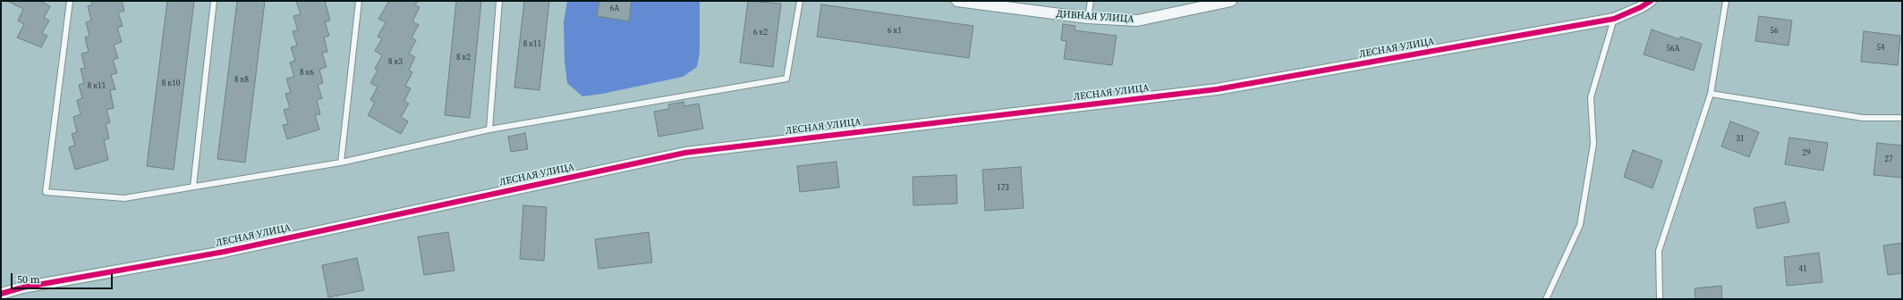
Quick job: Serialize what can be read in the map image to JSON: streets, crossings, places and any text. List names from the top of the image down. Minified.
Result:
{"streets":{"street":["ДИВНАЯ УЛИЦА","ЛЕСНАЯ УЛИЦА"]},"house_numbers":["6А","6 к1","56","6 к2","8 к11","54","56А","8 к2","8 к3","8 к6","8 к8","8 к10","8 к11","31","29","27","173","41"],"scale_bar":"50 m"}
